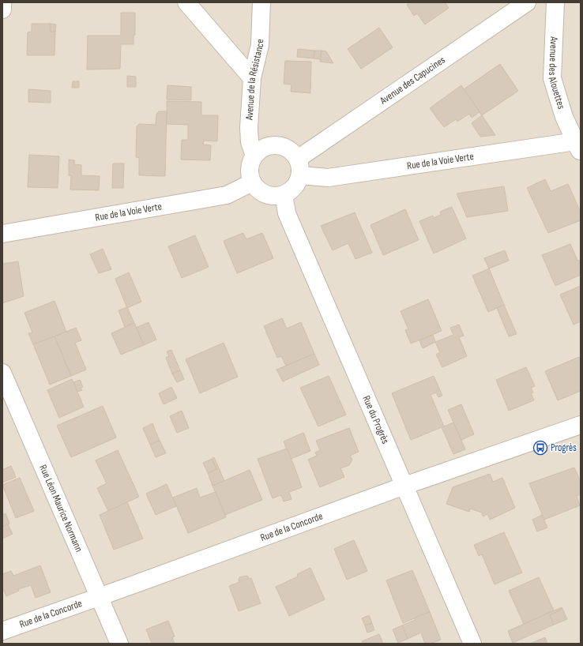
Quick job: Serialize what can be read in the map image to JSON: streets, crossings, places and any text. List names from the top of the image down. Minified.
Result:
{"streets":{"street":["Avenue des Alouettes","Avenue de la Résistance","Avenue des Capucines","Rue de la Voie Verte","Rue du Progrès","Rue Léon Maurice Normann","Rue de la Concorde"]},"crossings":[["Avenue des Alouettes","Rue de la Voie Verte"],["Avenue de la Résistance","Avenue des Capucines"],["Avenue de la Résistance","Rue de la Voie Verte"],["Avenue de la Résistance","Rue du Progrès"],["Avenue des Capucines","Rue de la Voie Verte"],["Avenue des Capucines","Rue du Progrès"],["Rue de la Voie Verte","Rue du Progrès"],["Rue du Progrès","Rue de la Concorde"],["Rue Léon Maurice Normann","Rue de la Concorde"]],"places":{"bus stop":["Progrès"]}}
